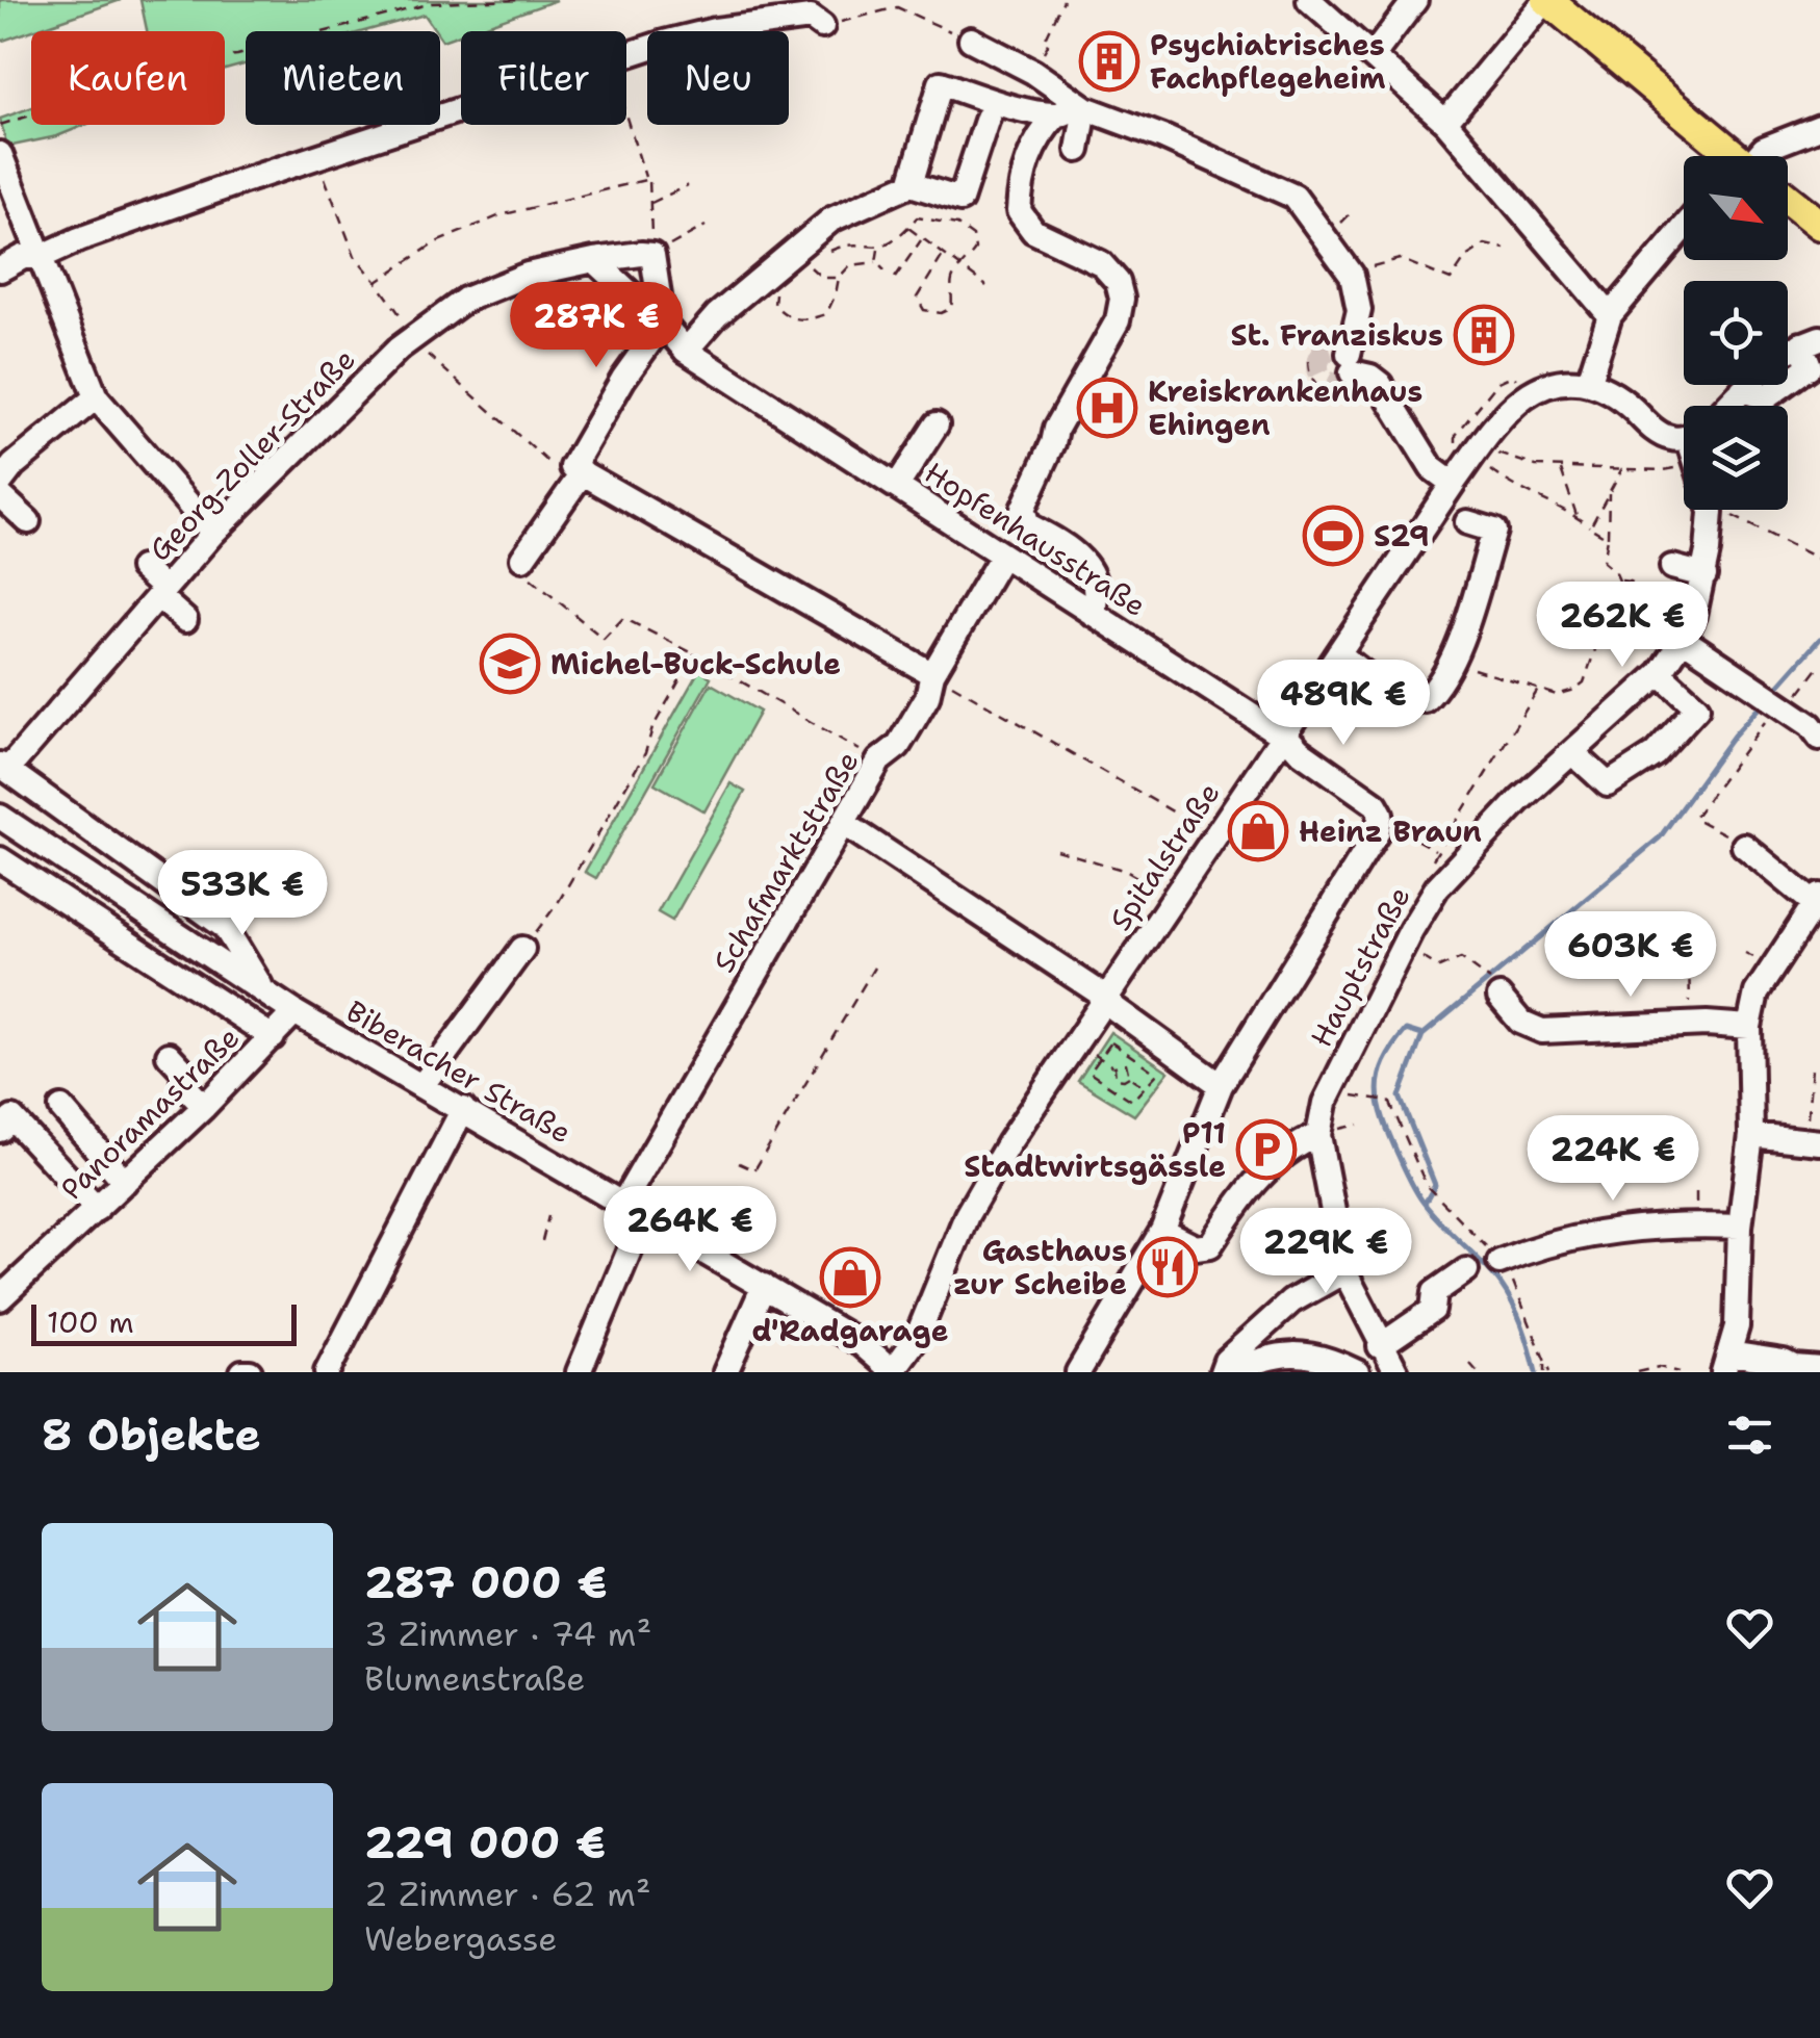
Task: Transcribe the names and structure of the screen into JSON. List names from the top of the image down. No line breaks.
{"streets":{"street":["Georg-Zoller-Straße","Hopfenhausstraße","Spitalstraße","Schafmarktstraße","Hauptstraße","Biberacher Straße","Panoramastraße"]},"crossings":[["Hopfenhausstraße","Spitalstraße"],["Hopfenhausstraße","Schafmarktstraße"],["Spitalstraße","Biberacher Straße"],["Schafmarktstraße","Biberacher Straße"],["Biberacher Straße","Panoramastraße"]],"places":{"building":["Psychiatrisches Fachpflegeheim","St. Franziskus"],"hospital":["Kreiskrankenhaus Ehingen"],"sports":["S29"],"school or university":["Michel-Buck-Schule"],"shop":["Heinz Braun","d'Radgarage"],"parking":["P11 Stadtwirtsgässle"],"restaurant":["Gasthaus zur Scheibe"]},"scale_bar":"100 m","north":"bottom right","page":{"chip":["Kaufen","Mieten","Filter","Neu"],"price":["287K €","262K €","489K €","533K €","603K €","224K €","264K €","229K €"],"scale":"100 m","heading":"8 Objekte","list":[{"name":"287 000 €","note":"3 Zimmer · 74 m² · Blumenstraße"},{"name":"229 000 €","note":"2 Zimmer · 62 m² · Webergasse"}]}}
